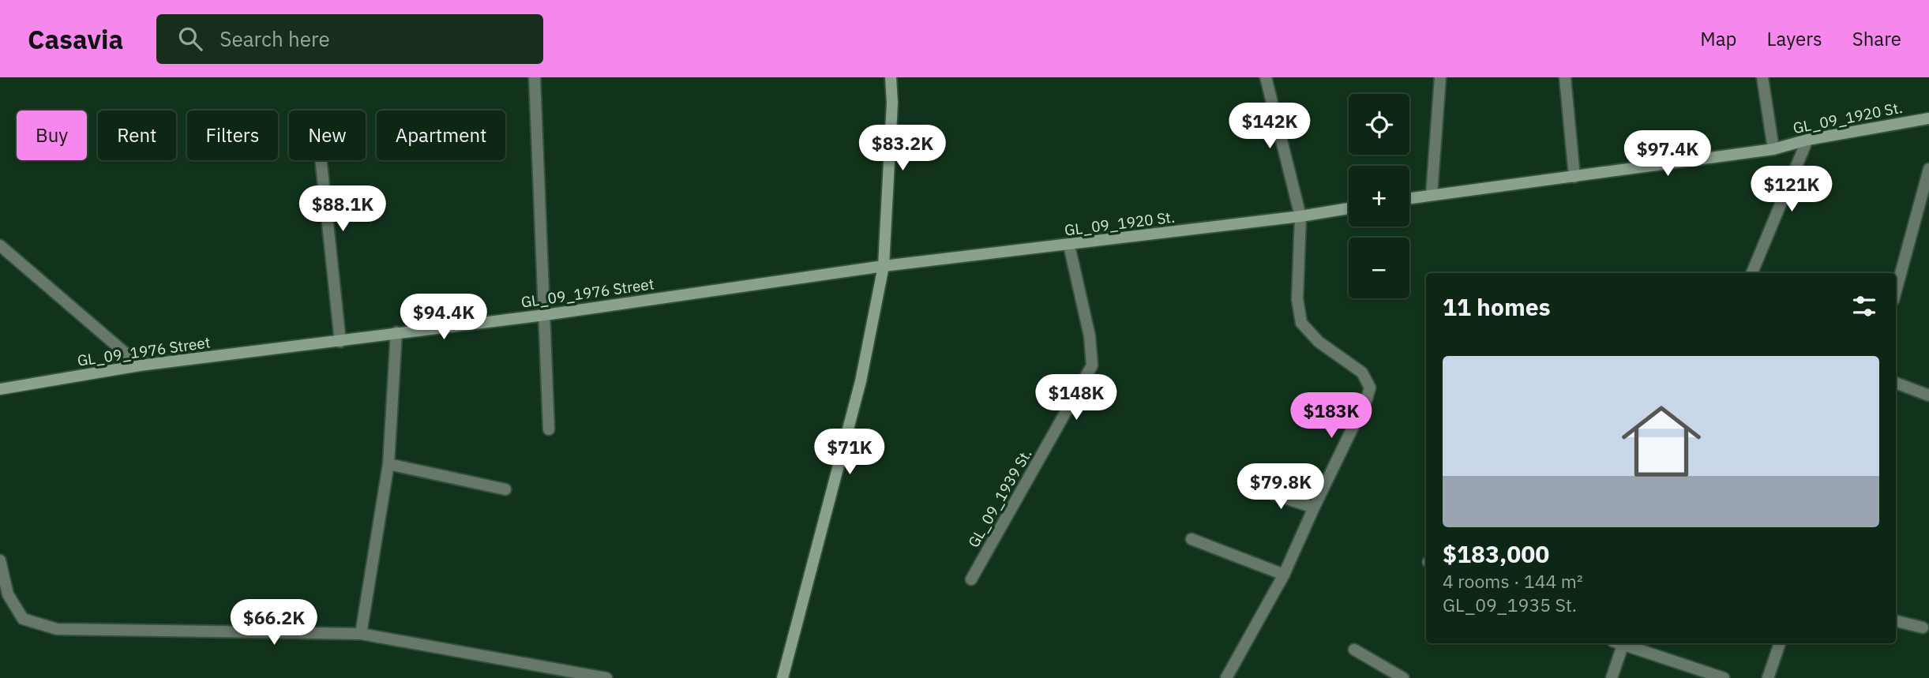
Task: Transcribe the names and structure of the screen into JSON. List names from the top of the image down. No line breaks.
{"streets":{"main road":["GL_09_1920 St.","GL_09_1976 Street"],"street":["GL_09_1939 St."]},"crossings":[["GL_09_1920 St.","GL_09_1976 Street"],["GL_09_1920 St.","GL_09_1939 St."]],"page":{"header":"Casavia","search":"Search here","nav":["Map","Layers","Share"],"map_buttons":["+","−"],"price":["$142K","$83.2K","$97.4K","$121K","$88.1K","$94.4K","$148K","$183K","$71K","$79.8K","$66.2K"],"chip":["Buy","Rent","Filters","New","Apartment"],"heading":"11 homes","list":[{"name":"$183,000","note":"4 rooms · 144 m² · GL_09_1935 St."}]}}
